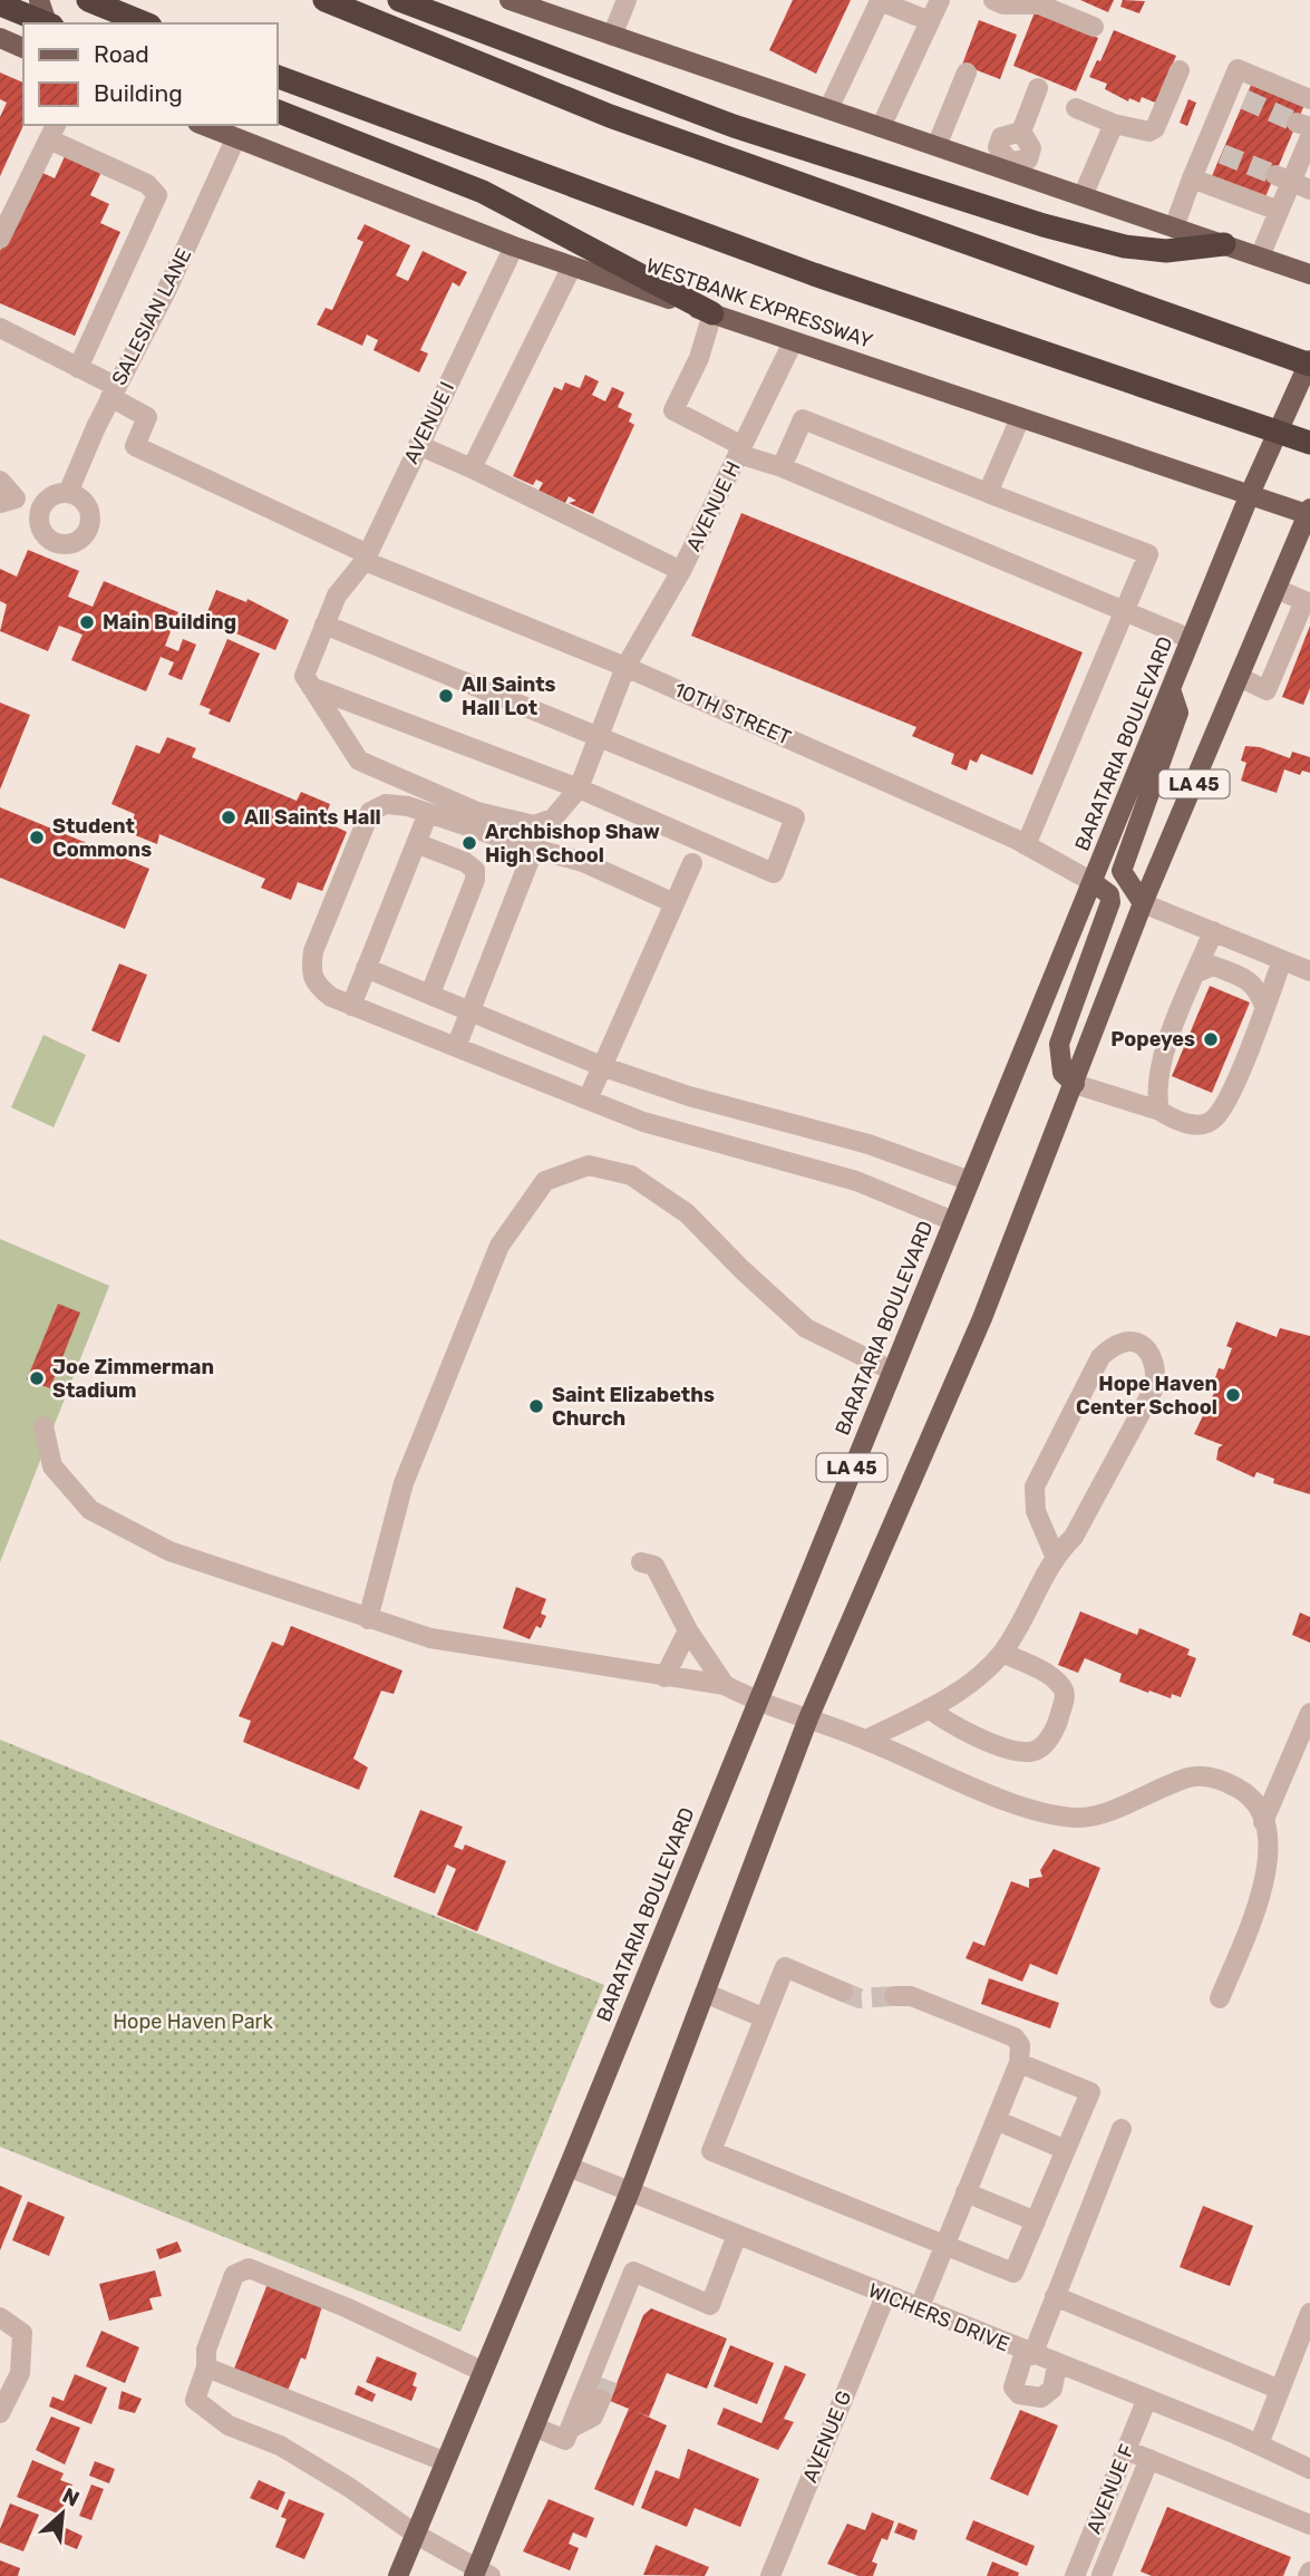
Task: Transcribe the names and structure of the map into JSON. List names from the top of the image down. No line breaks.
{"streets":{"main road":["WESTBANK EXPRESSWAY","BARATARIA BOULEVARD","LA 45"],"street":["SALESIAN LANE","AVENUE I","AVENUE H","10TH STREET","WICHERS DRIVE","AVENUE G","AVENUE F"]},"crossings":[["WESTBANK EXPRESSWAY","SALESIAN LANE"],["WESTBANK EXPRESSWAY","AVENUE I"],["WESTBANK EXPRESSWAY","AVENUE H"],["WESTBANK EXPRESSWAY","BARATARIA BOULEVARD"],["WESTBANK EXPRESSWAY","LA 45"],["SALESIAN LANE","10TH STREET"],["AVENUE I","10TH STREET"],["AVENUE H","10TH STREET"],["10TH STREET","BARATARIA BOULEVARD"],["BARATARIA BOULEVARD","WICHERS DRIVE"],["LA 45","WICHERS DRIVE"],["WICHERS DRIVE","AVENUE G"],["WICHERS DRIVE","AVENUE F"]],"parks":["Hope Haven Park"],"places":["Main Building","All Saints Hall Lot","All Saints Hall","Student Commons","Archbishop Shaw High School","Popeyes","Joe Zimmerman Stadium","Hope Haven Center School","Saint Elizabeths Church"],"legend":["Road","Building"],"north":"top right"}
